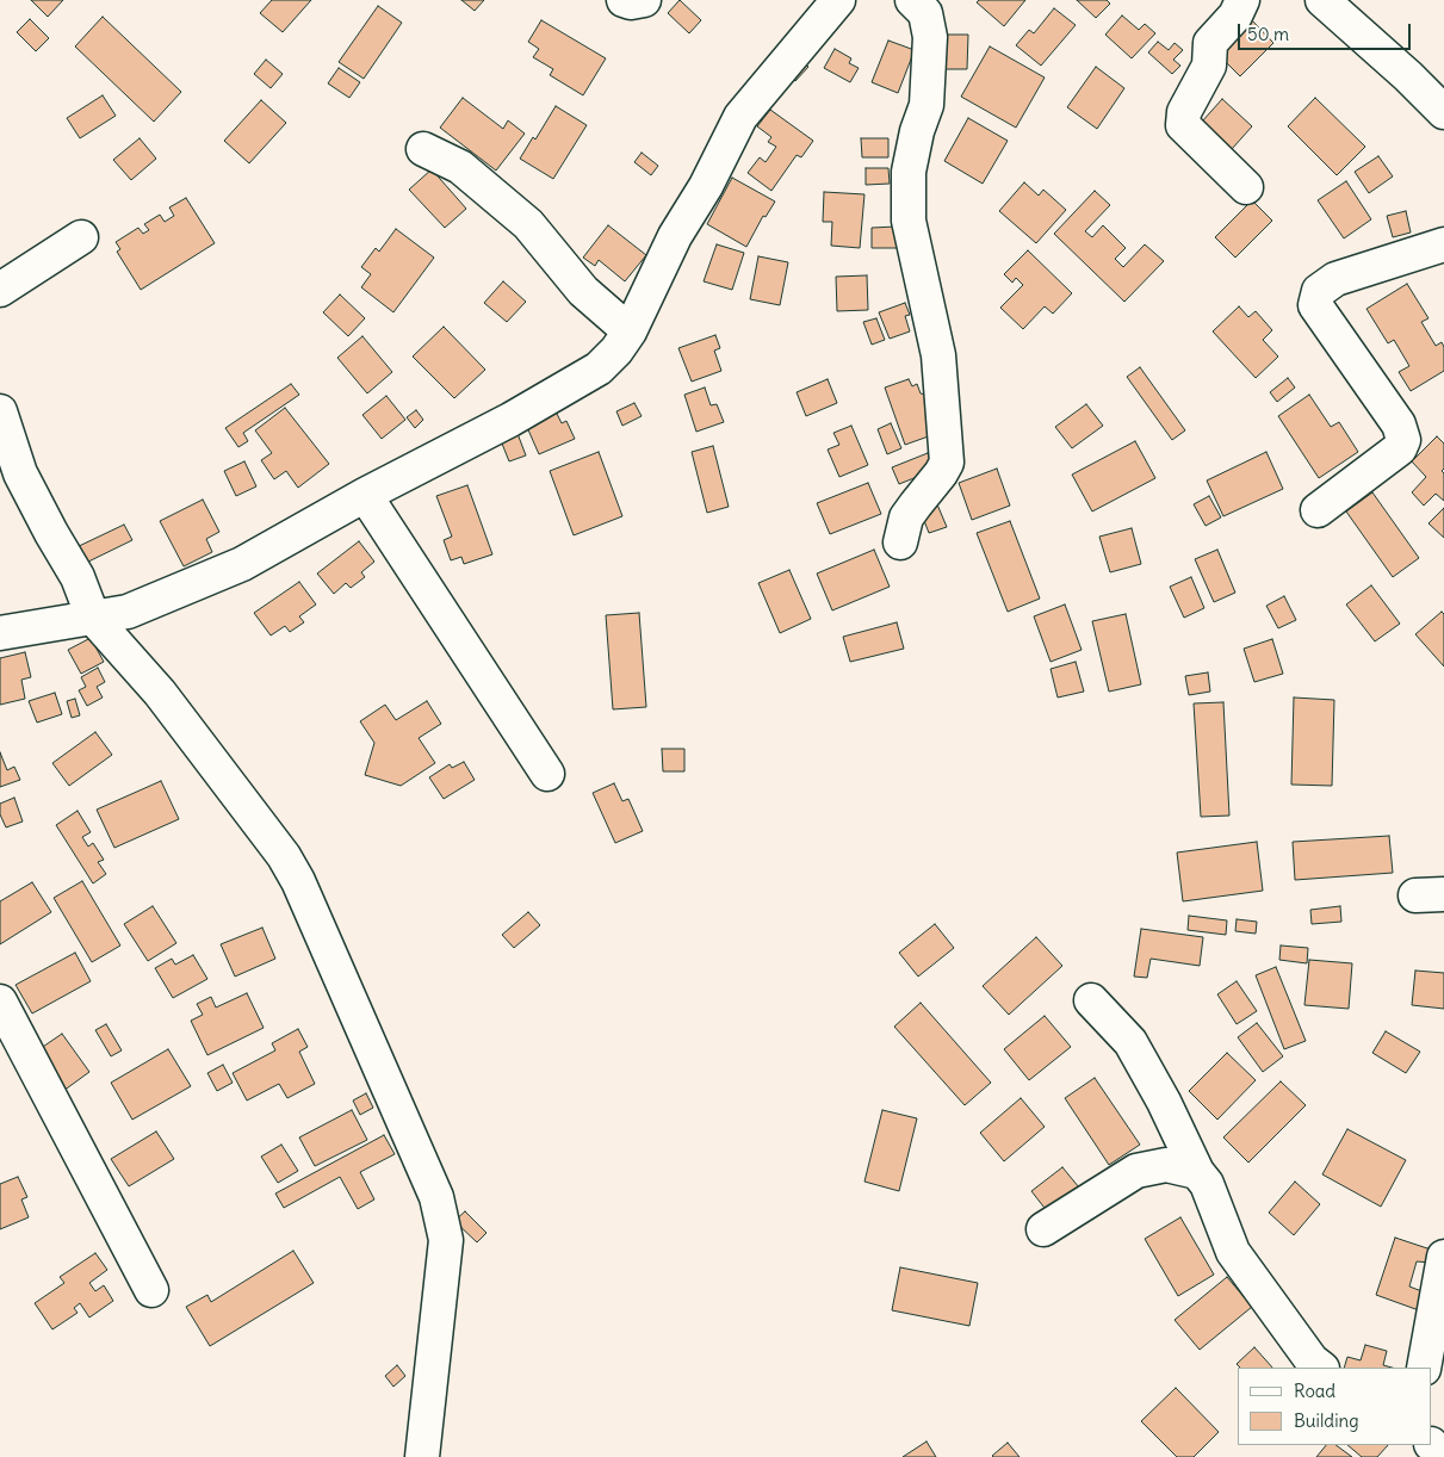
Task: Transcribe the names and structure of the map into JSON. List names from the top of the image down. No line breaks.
{"legend":["Road","Building"],"scale_bar":"50 m"}
